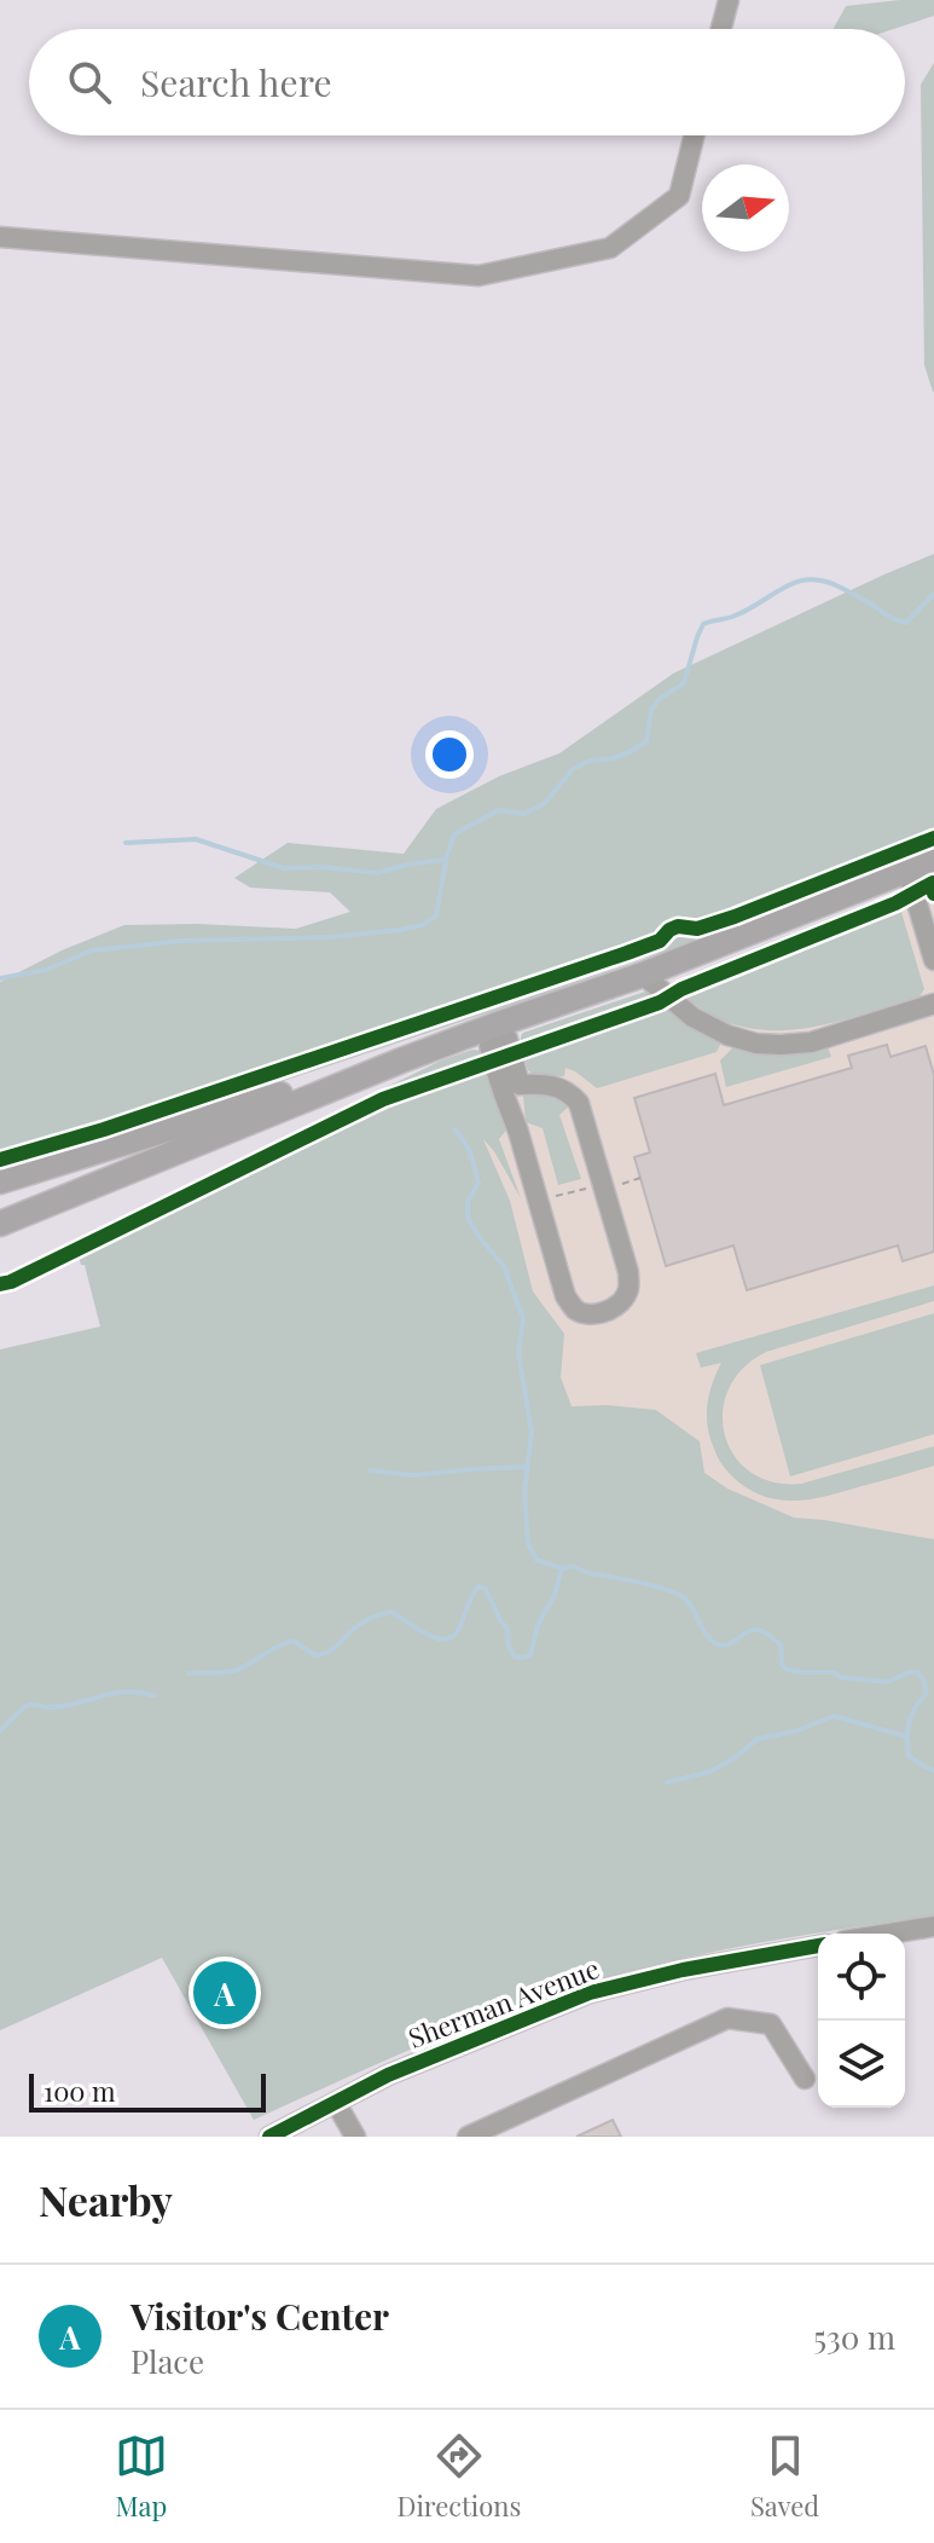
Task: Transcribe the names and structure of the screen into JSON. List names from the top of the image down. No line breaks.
{"streets":{"street":["Sherman Avenue"]},"scale_bar":"100 m","north":"right","page":{"search":"Search here","pins":"A","scale":"100 m","heading":"Nearby","list":[{"mark":"A","name":"Visitor's Center","note":"Place","value":"530 m"}],"nav":["Map","Directions","Saved"]}}
